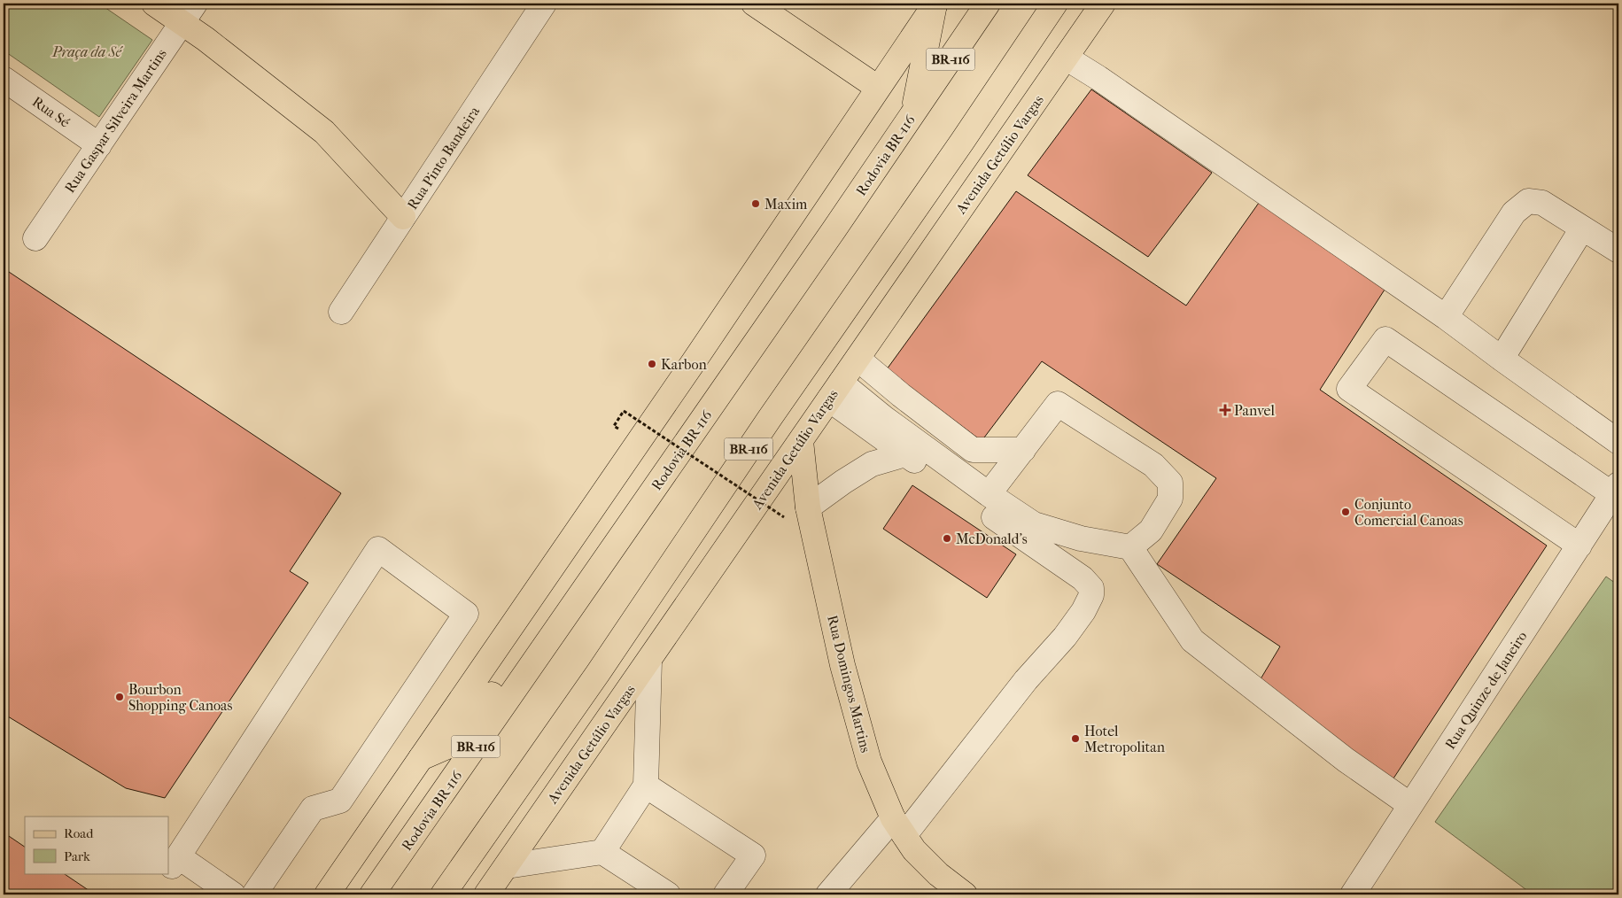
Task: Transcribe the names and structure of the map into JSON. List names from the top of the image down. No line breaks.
{"streets":{"main road":["BR-116","Avenida Getúlio Vargas","Rodovia BR-116","Rua Domingos Martins"],"street":["Rua Sé","Rua Gaspar Silveira Martins","Rua Pinto Bandeira","Rua Quinze de Janeiro"]},"crossings":[["BR-116","Rodovia BR-116"],["Rua Sé","Rua Gaspar Silveira Martins"],["Avenida Getúlio Vargas","Rua Domingos Martins"]],"parks":["Praça da Sé"],"places":{"other":["Maxim","Karbon","Conjunto Comercial Canoas","McDonald's","Bourbon Shopping Canoas","Hotel Metropolitan"],"health":["Panvel"]},"legend":["Road","Park"]}
